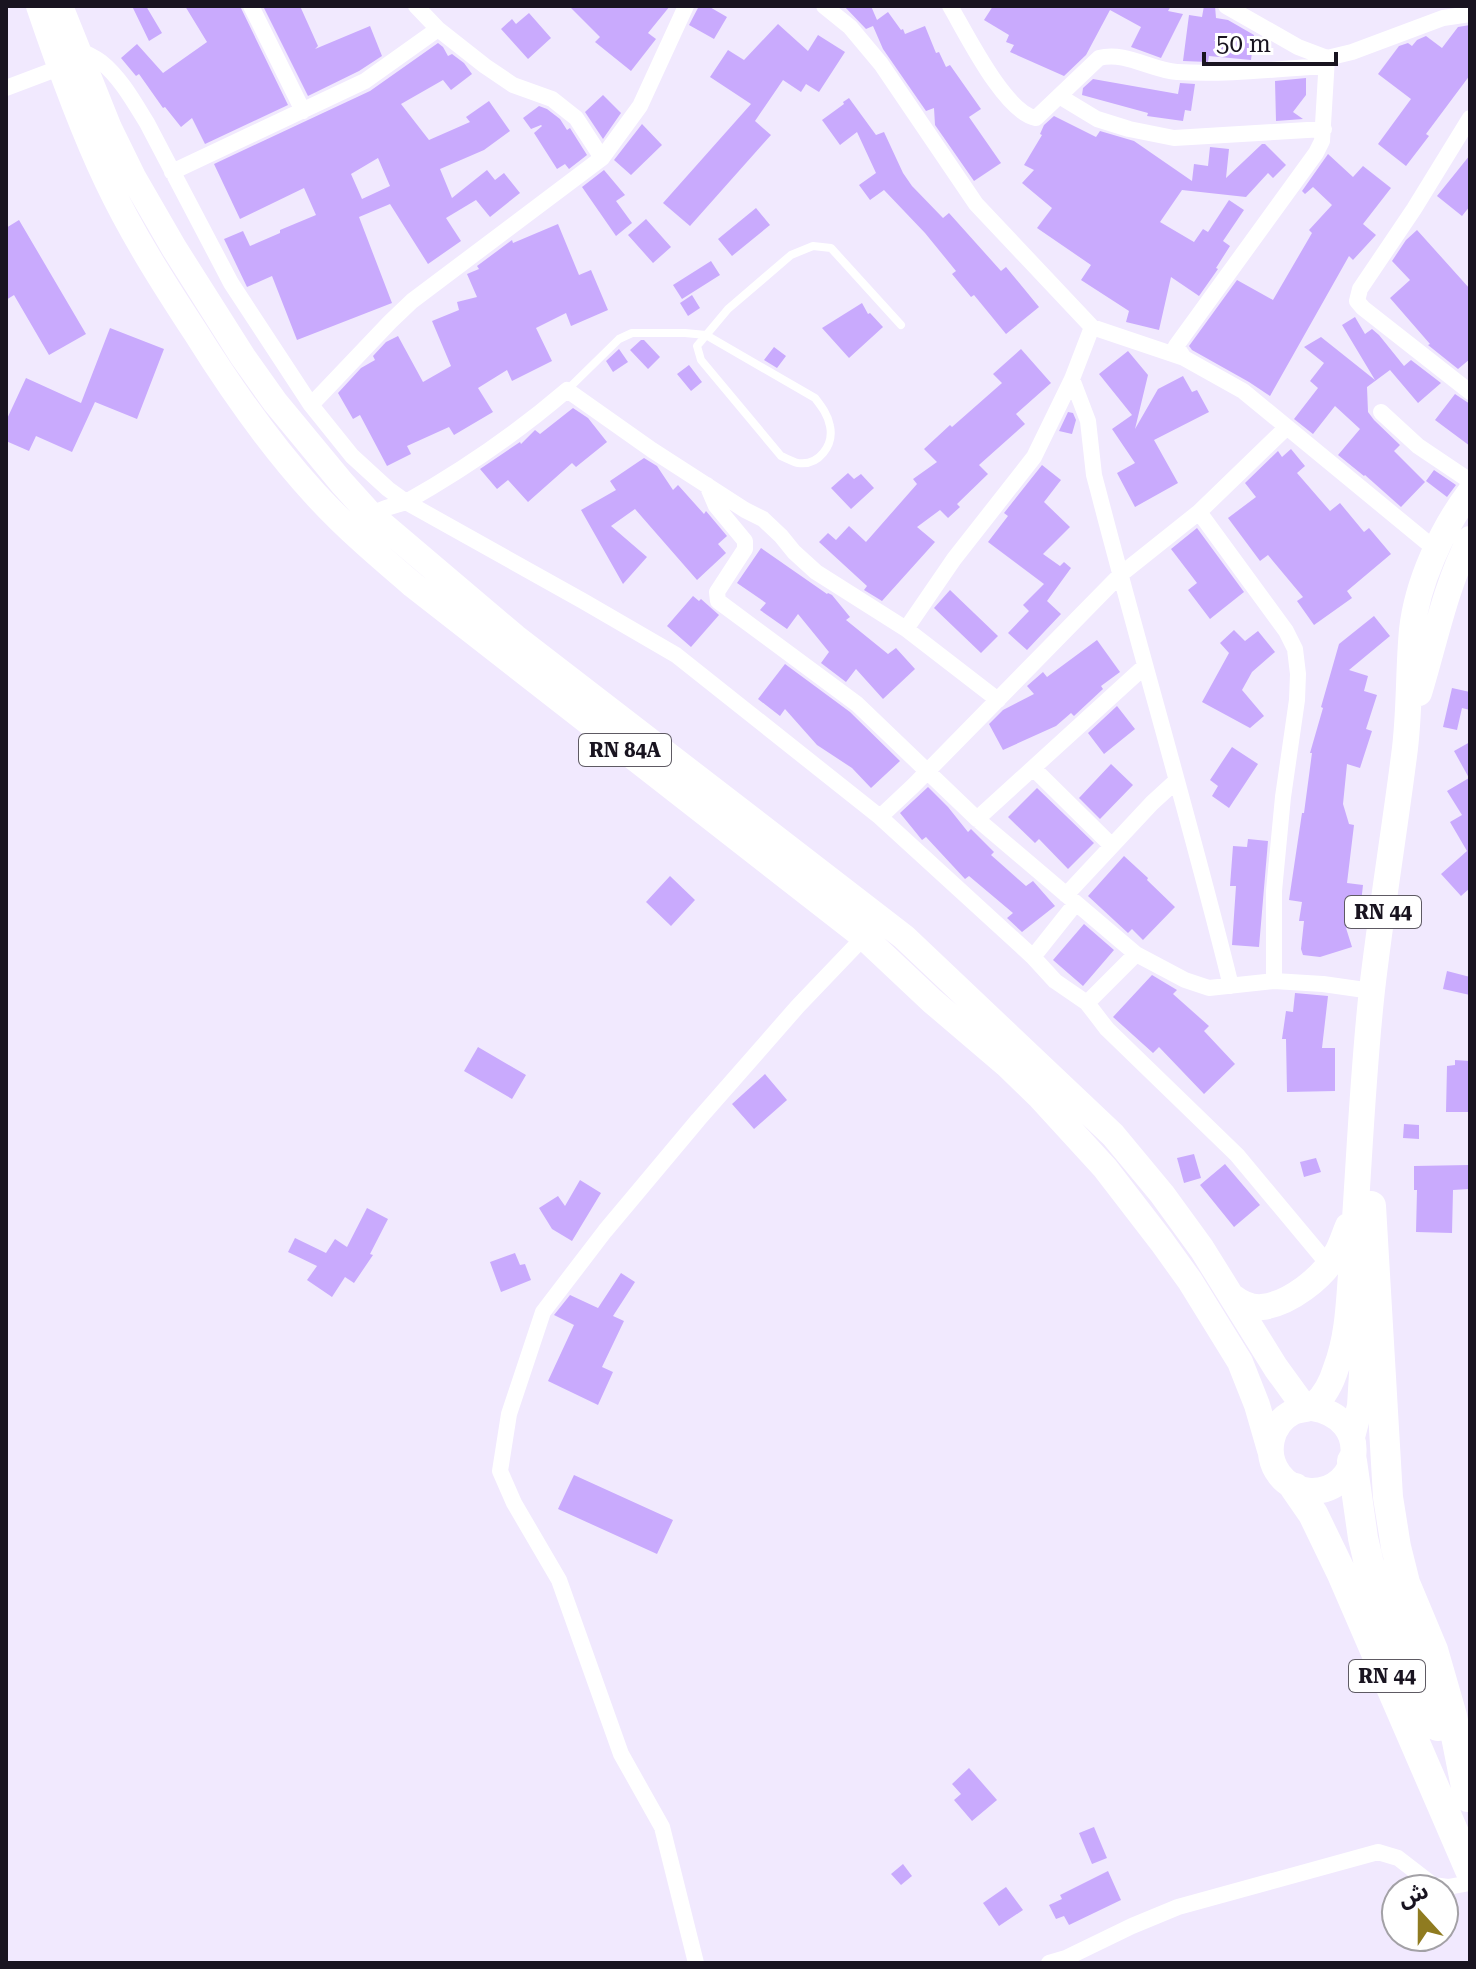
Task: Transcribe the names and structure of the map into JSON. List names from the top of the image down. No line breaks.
{"streets":{"highway":["RN 44"],"main road":["RN 84A"]},"crossings":[["RN 84A","RN 44"]],"scale_bar":"50 m","north":"top"}
